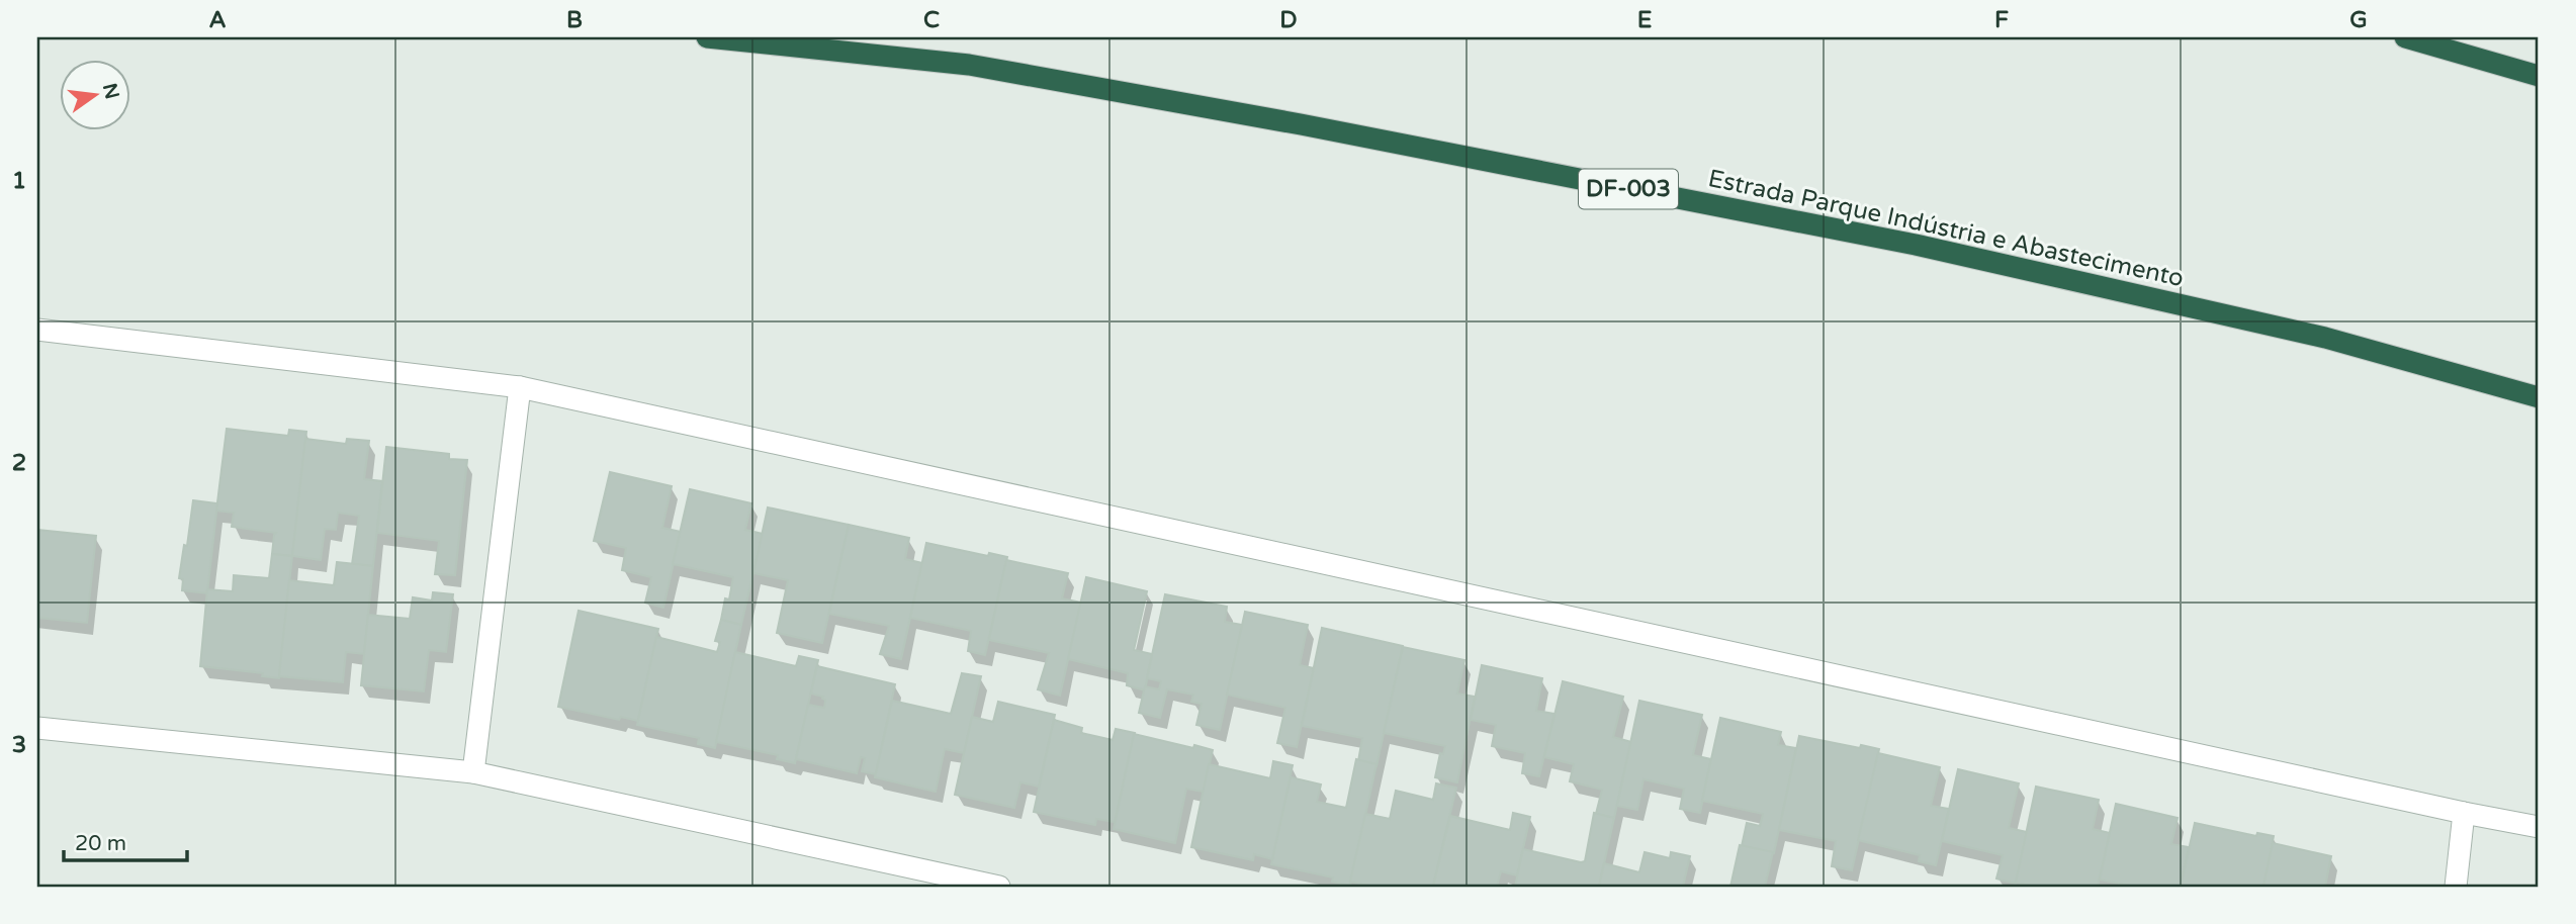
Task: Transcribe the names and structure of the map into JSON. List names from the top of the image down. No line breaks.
{"streets":{"highway":["DF-003","Estrada Parque Indústria e Abastecimento"]},"scale_bar":"20 m","north":"right","grid":{"columns":["A","B","C","D","E","F","G"],"rows":["1","2","3"]}}
